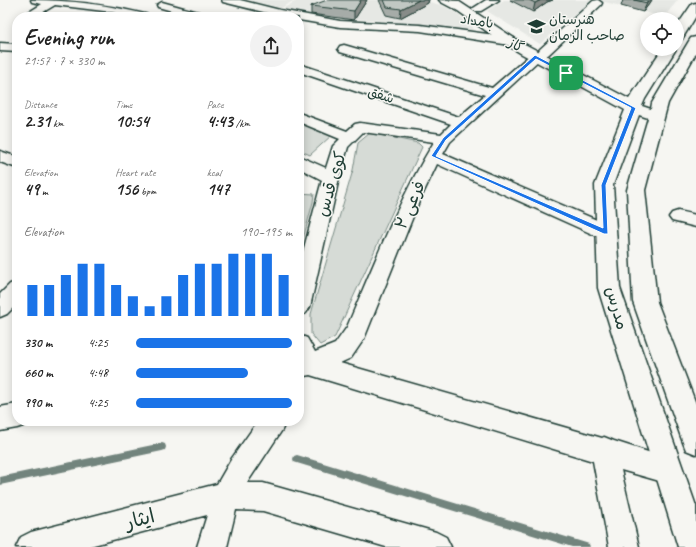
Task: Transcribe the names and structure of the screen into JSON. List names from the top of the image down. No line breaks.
{"streets":{"main road":["گاز","مدرس"],"street":["بامداد","شفق","کوی قدس","فرعی ۲","ایثار"]},"crossings":[["بامداد","گاز"],["گاز","فرعی ۲"],["گاز","مدرس"],["شفق","فرعی ۲"],["کوی قدس","فرعی ۲"]],"places":{"school or university":["هنرستان صاحب الزمان"]},"page":{"heading":["Evening run","21:57 · 7 × 330 m"],"stats":[["Distance","2.31 km"],["Time","10:54"],["Pace","4:43 /km"],["Elevation","49 m"],["Heart rate","156 bpm"],["kcal","147"]],"chart":["Elevation","190–195 m"],"list":[{"name":"330 m","note":"4:25"},{"name":"660 m","note":"4:48"},{"name":"990 m","note":"4:25"}]}}
